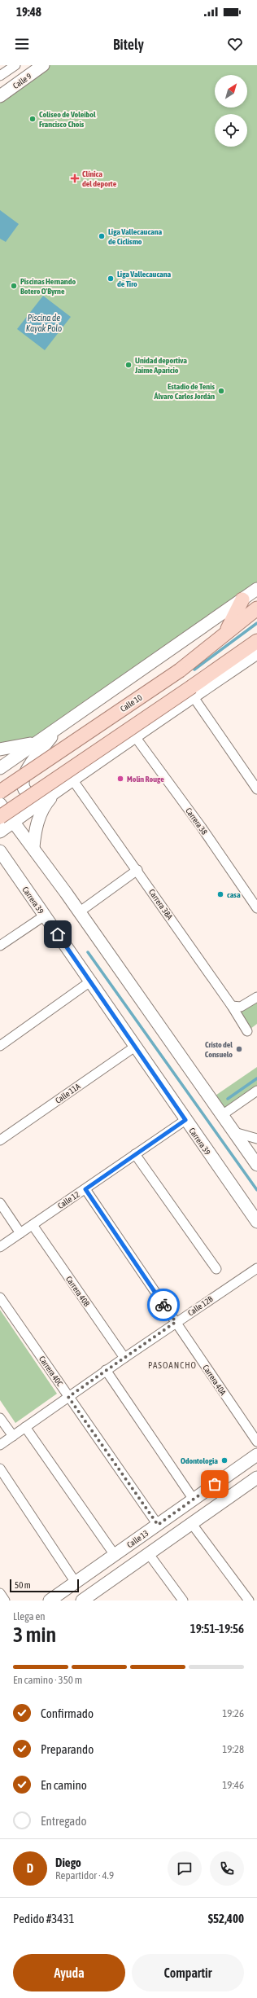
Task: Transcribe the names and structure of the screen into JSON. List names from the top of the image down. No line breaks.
{"streets":{"main road":["Calle 9","Calle 10","Carrera 39","Calle 13"],"street":["Carrera 38","Carrera 38A","Calle 11A","Calle 12","Carrera 40B","Calle 12B","Carrera 40C","Carrera 40A"]},"crossings":[["Carrera 39","Calle 11A"],["Carrera 39","Calle 12"],["Calle 12","Carrera 40B"],["Calle 12","Carrera 40A"],["Carrera 40B","Calle 12B"],["Calle 12B","Carrera 40C"],["Calle 12B","Carrera 40A"],["Carrera 40C","Calle 13"]],"districts":["PASOANCHO"],"water":["Piscina de Kayak Polo"],"places":{"other":["Coliseo de Voleibol Francisco Chois","Liga Vallecaucana de Ciclismo","Liga Vallecaucana de Tiro","Piscinas Hernando Botero O'Byrne","Unidad deportiva Jaime Aparicio","Estadio de Tenis Álvaro Carlos Jordán","Molin Rouge","casa","Cristo del Consuelo","Odontologia"],"health":["Clínica del deporte"]},"scale_bar":"50 m","north":"top right","page":{"status":"19:48","header":"Bitely","scale":"50 m","heading":["3 min","Llega en","19:51–19:56"],"panel":["Diego","Repartidor · 4.9","Pedido #3431","$52,400"],"bar":"En camino · 350 m","list":[["Confirmado","19:26"],["Preparando","19:28"],["En camino","19:46"],"Entregado"],"round":"D","buttons":["Ayuda","Compartir"]}}
